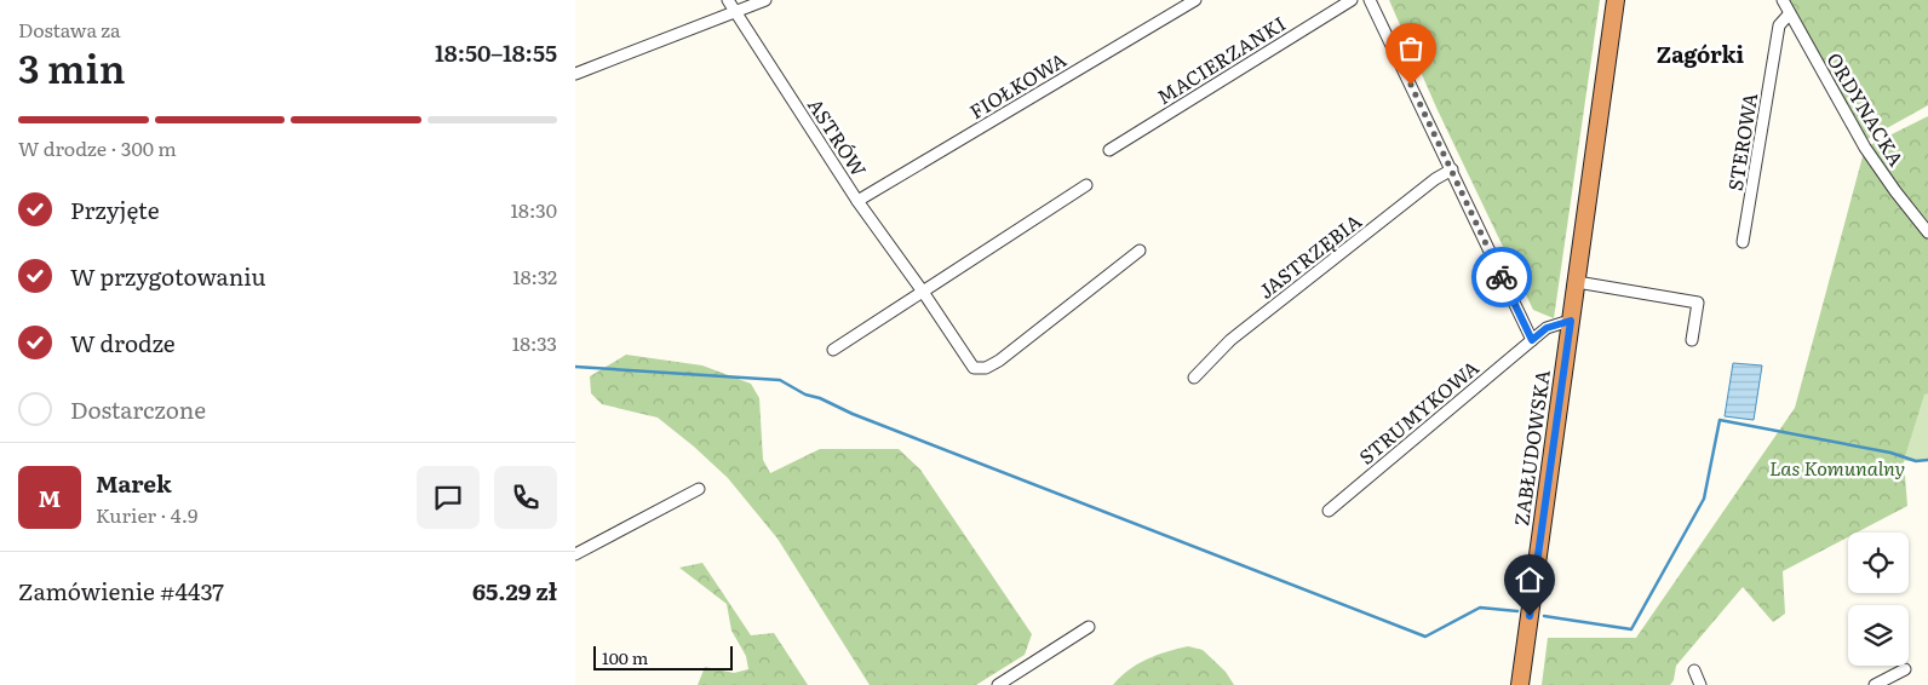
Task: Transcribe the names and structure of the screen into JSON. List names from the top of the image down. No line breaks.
{"streets":{"highway":["ZABŁUDOWSKA"],"street":["MACIERZANKI","FIOŁKOWA","ORDYNACKA","ASTRÓW","STEROWA","JASTRZĘBIA","STRUMYKOWA"]},"crossings":[["FIOŁKOWA","ASTRÓW"],["ORDYNACKA","STEROWA"],["STRUMYKOWA","ZABŁUDOWSKA"]],"districts":["Zagórki"],"parks":["Las Komunalny"],"scale_bar":"100 m","page":{"heading":["3 min","Dostawa za","18:50–18:55"],"panel":["Marek","Kurier · 4.9","Zamówienie #4437","65.29 zł"],"bar":"W drodze · 300 m","list":[["Przyjęte","18:30"],["W przygotowaniu","18:32"],["W drodze","18:33"],"Dostarczone"],"round":"M","scale":"100 m"}}
